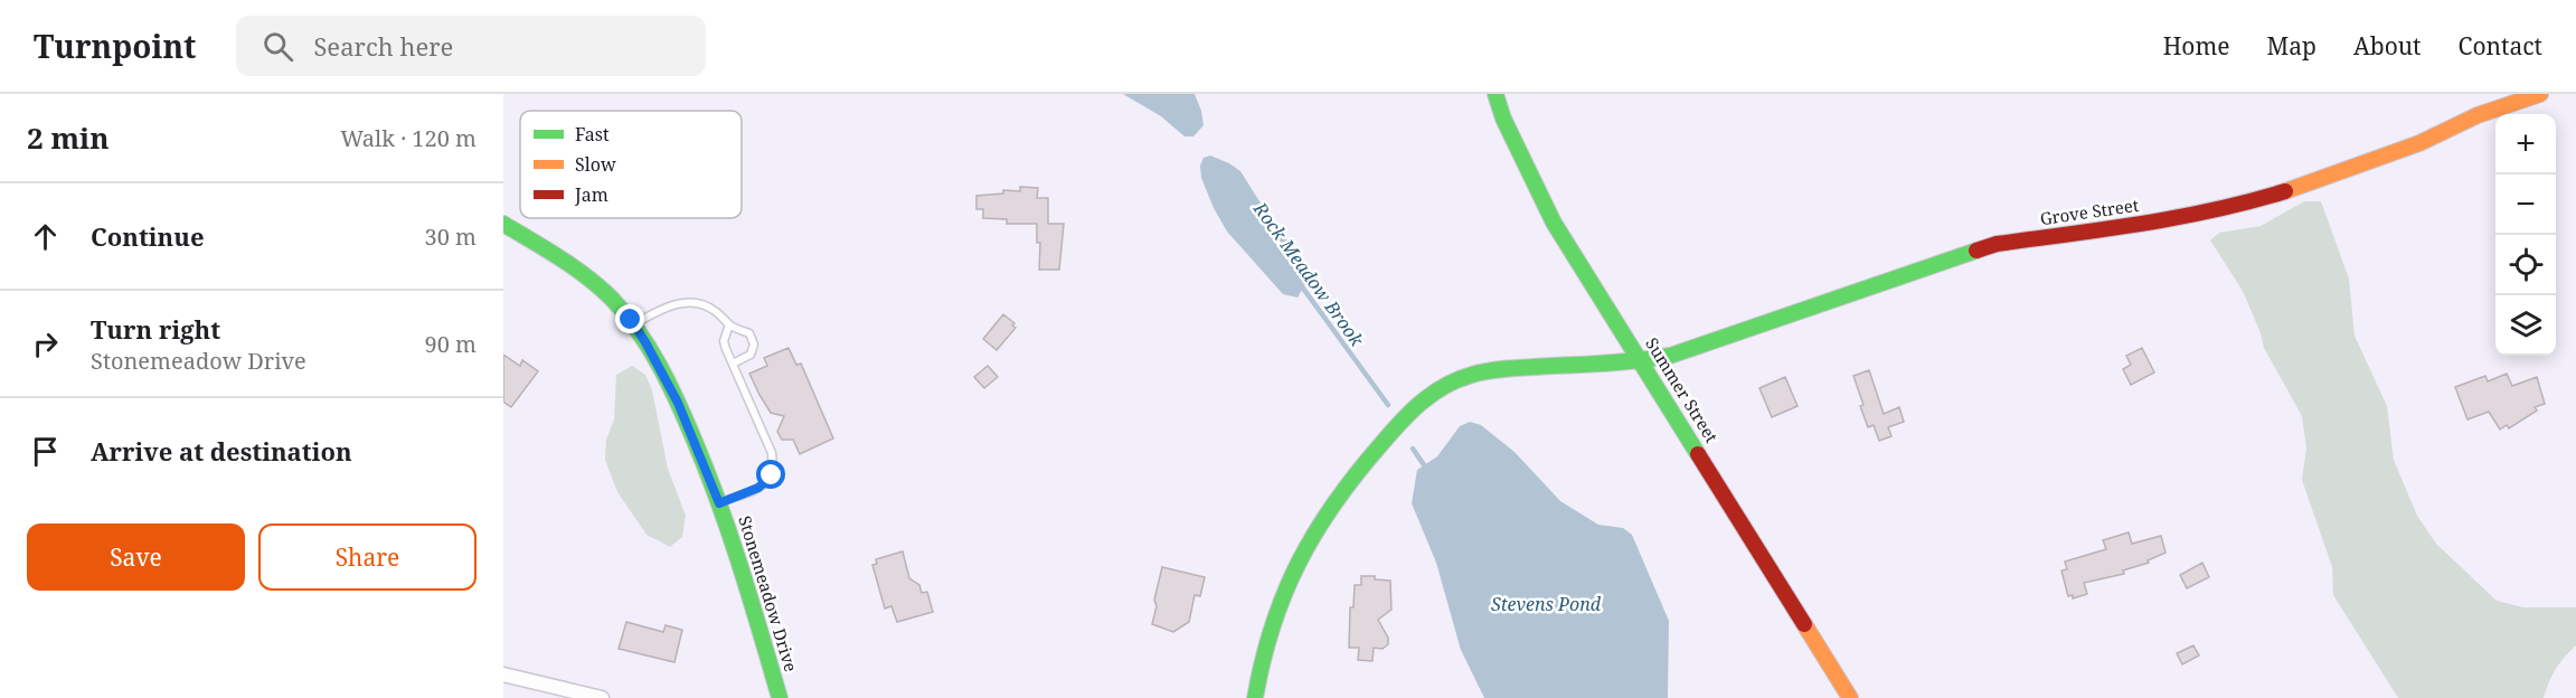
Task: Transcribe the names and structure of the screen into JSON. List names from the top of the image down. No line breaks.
{"streets":{"street":["Grove Street","Summer Street","Stonemeadow Drive"]},"crossings":[["Grove Street","Summer Street"]],"water":["Rock Meadow Brook","Stevens Pond"],"legend":["Fast","Slow","Jam"],"page":{"header":"Turnpoint","search":"Search here","nav":["Home","Map","About","Contact"],"heading":["2 min","Walk · 120 m"],"map_buttons":["+","−"],"list":[["Continue","30 m"],["Turn right","Stonemeadow Drive","90 m"],"Arrive at destination"],"buttons":["Save","Share"]}}
